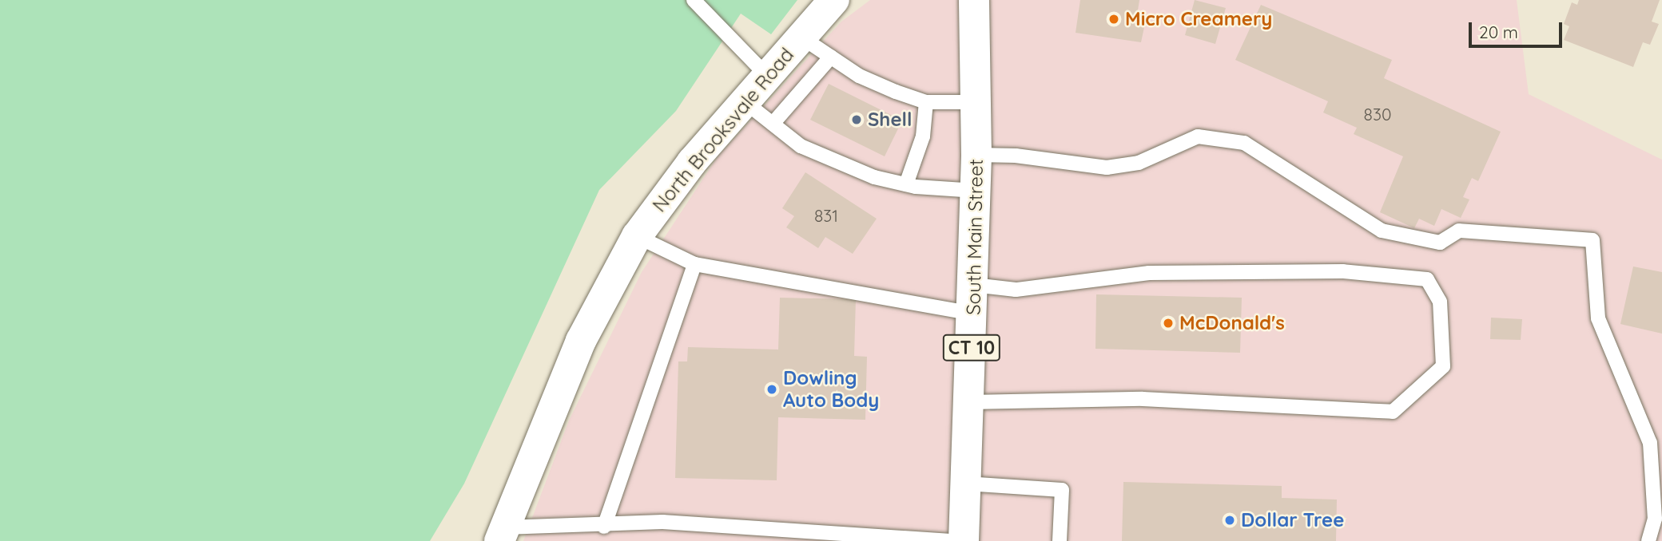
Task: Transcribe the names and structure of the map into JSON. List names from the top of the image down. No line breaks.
{"streets":{"main road":["North Brooksvale Road","South Main Street","CT 10"]},"places":["Micro Creamery","Shell","McDonald's","Dowling Auto Body","Dollar Tree"],"house_numbers":["830","831"],"scale_bar":"20 m"}
